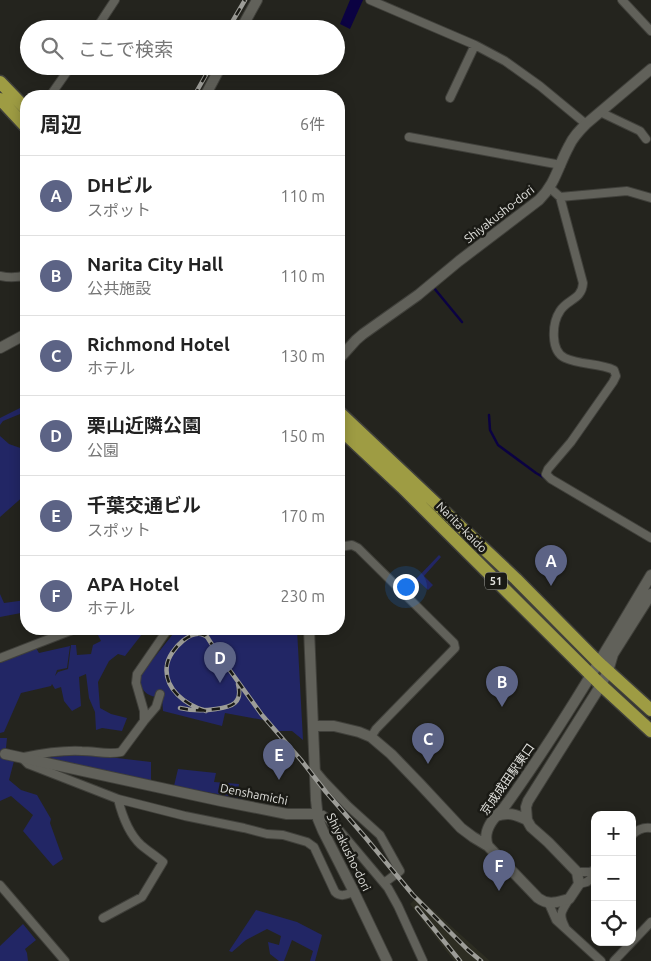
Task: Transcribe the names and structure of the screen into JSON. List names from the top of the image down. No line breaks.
{"streets":{"highway":["Narita-kaido","51"],"street":["Shiyakusho-dori","京成成田駅東口","Denshamichi"]},"crossings":[["Shiyakusho-dori","Denshamichi"],["Narita-kaido","京成成田駅東口"]],"page":{"search":"ここで検索","heading":["周辺","6件"],"list":[{"mark":"A","name":"DHビル","note":"スポット","value":"110 m"},{"mark":"B","name":"Narita City Hall","note":"公共施設","value":"110 m"},{"mark":"C","name":"Richmond Hotel","note":"ホテル","value":"130 m"},{"mark":"D","name":"栗山近隣公園","note":"公園","value":"150 m"},{"mark":"E","name":"千葉交通ビル","note":"スポット","value":"170 m"},{"mark":"F","name":"APA Hotel","note":"ホテル","value":"230 m"}],"pins":["A","D","B","C","E","F"],"map_buttons":["+","−"]}}
